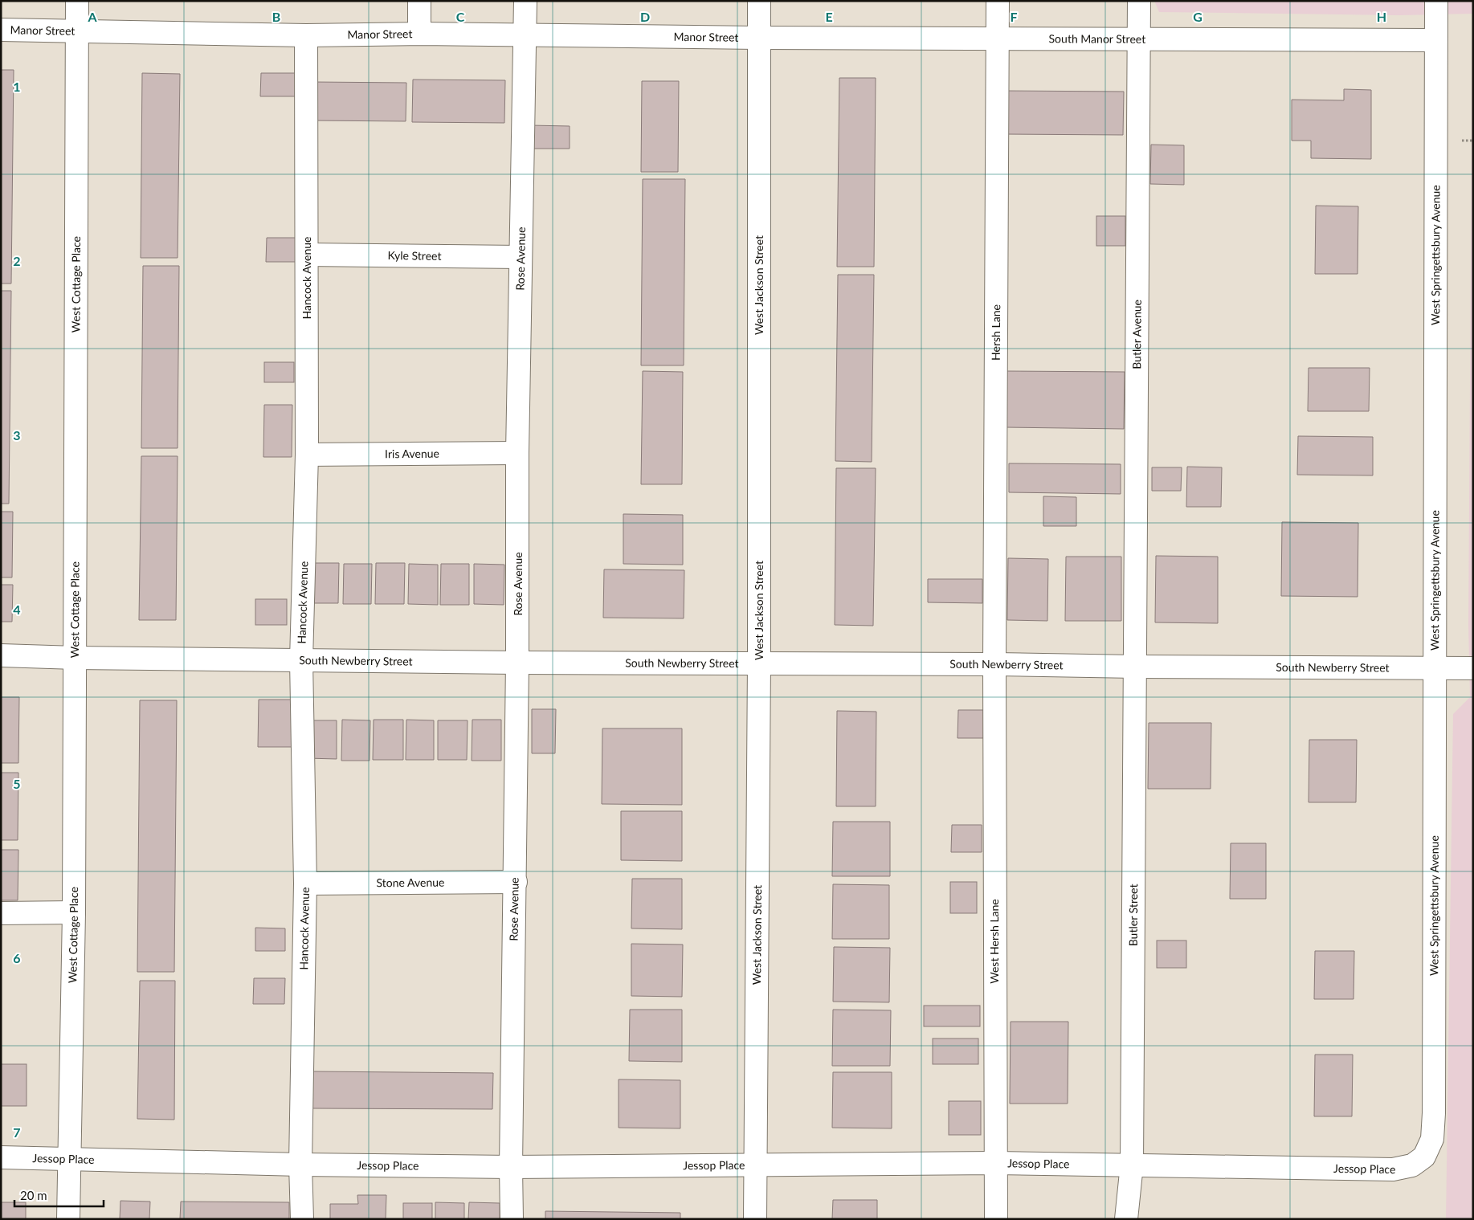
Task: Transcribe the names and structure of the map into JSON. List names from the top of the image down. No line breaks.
{"streets":{"street":["Manor Street","South Manor Street","West Springettsbury Avenue","Kyle Street","Rose Avenue","Hancock Avenue","West Cottage Place","West Jackson Street","Hersh Lane","Butler Avenue","Iris Avenue","South Newberry Street","Stone Avenue","Butler Street","West Hersh Lane","Jessop Place"]},"crossings":[["Manor Street","South Manor Street"],["Manor Street","Rose Avenue"],["Manor Street","Hancock Avenue"],["Manor Street","West Cottage Place"],["Manor Street","West Jackson Street"],["South Manor Street","West Springettsbury Avenue"],["South Manor Street","West Jackson Street"],["South Manor Street","Hersh Lane"],["South Manor Street","Butler Avenue"],["West Springettsbury Avenue","South Newberry Street"],["West Springettsbury Avenue","Jessop Place"],["Kyle Street","Rose Avenue"],["Kyle Street","Hancock Avenue"],["Rose Avenue","Iris Avenue"],["Rose Avenue","South Newberry Street"],["Rose Avenue","Stone Avenue"],["Rose Avenue","Jessop Place"],["Hancock Avenue","Iris Avenue"],["Hancock Avenue","South Newberry Street"],["Hancock Avenue","Stone Avenue"],["Hancock Avenue","Jessop Place"],["West Cottage Place","South Newberry Street"],["West Cottage Place","Jessop Place"],["West Jackson Street","South Newberry Street"],["West Jackson Street","Jessop Place"],["Hersh Lane","South Newberry Street"],["Hersh Lane","West Hersh Lane"],["Butler Avenue","South Newberry Street"],["Butler Avenue","Butler Street"],["South Newberry Street","Butler Street"],["South Newberry Street","West Hersh Lane"],["Butler Street","Jessop Place"],["West Hersh Lane","Jessop Place"]],"scale_bar":"20 m","grid":{"columns":["A","B","C","D","E","F","G","H"],"rows":["1","2","3","4","5","6","7"]}}
